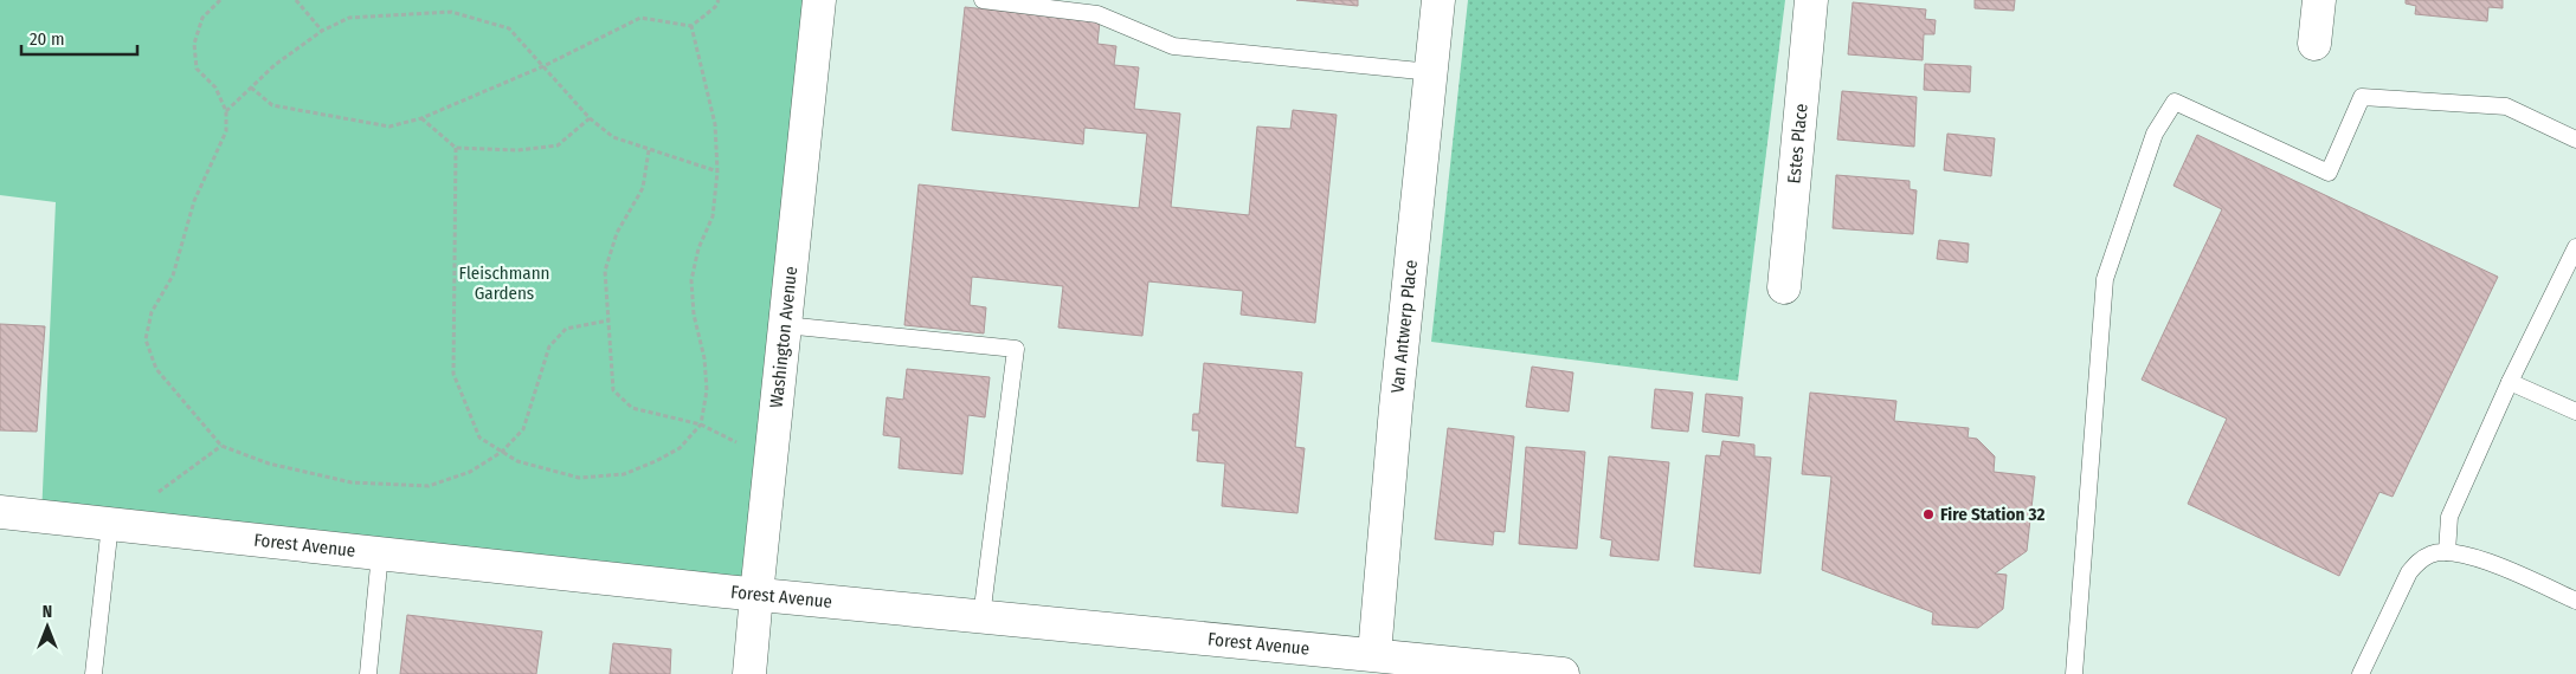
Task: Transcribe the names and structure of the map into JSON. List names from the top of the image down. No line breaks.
{"streets":{"street":["Estes Place","Van Antwerp Place","Washington Avenue","Forest Avenue"]},"crossings":[["Van Antwerp Place","Forest Avenue"],["Washington Avenue","Forest Avenue"]],"parks":["Fleischmann Gardens"],"places":["Fire Station 32"],"scale_bar":"20 m","north":"top"}
